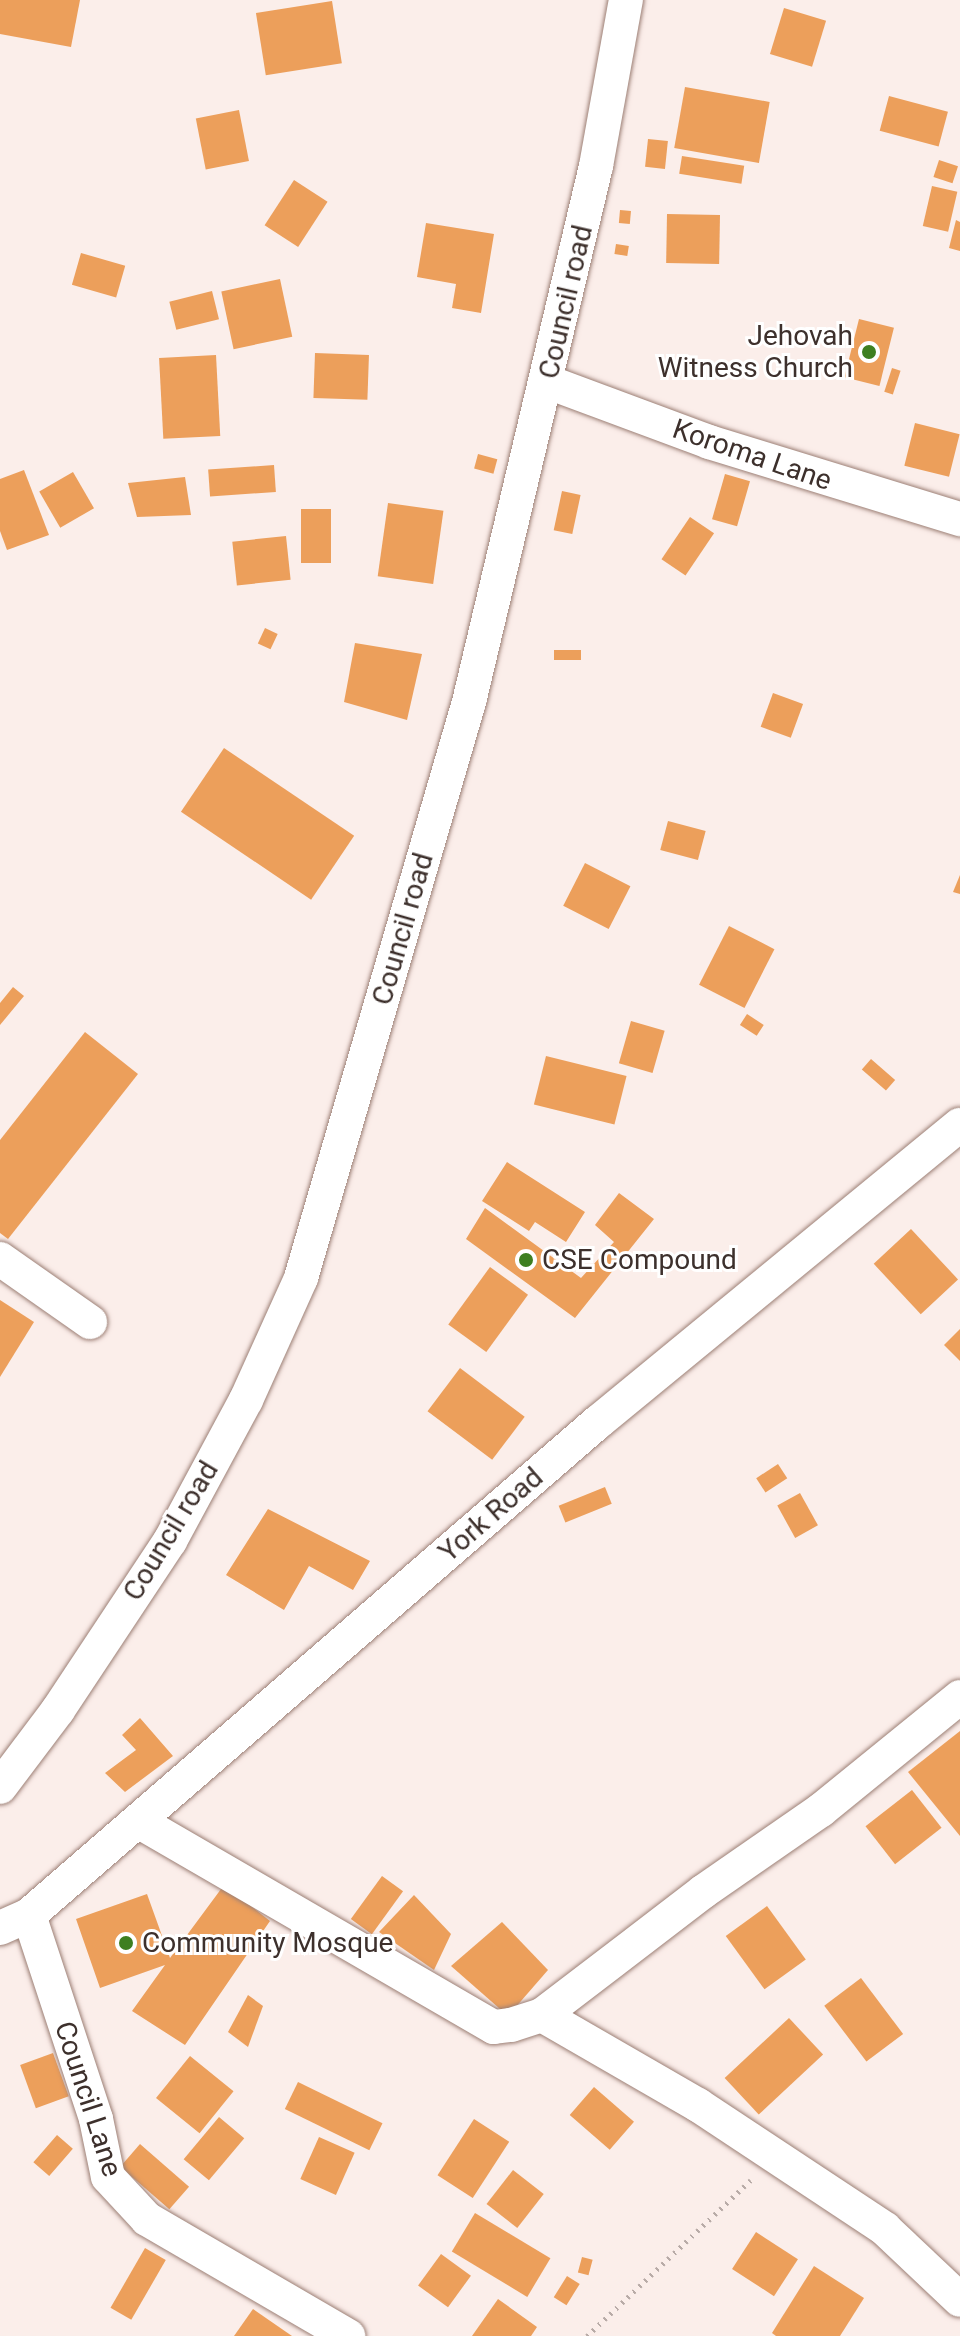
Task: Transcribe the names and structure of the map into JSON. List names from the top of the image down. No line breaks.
{"streets":{"street":["Council road","Koroma Lane","York Road","Council Lane"]},"crossings":[["Council road","Koroma Lane"],["York Road","Council Lane"]],"places":["Jehovah Witness Church","CSE Compound","Community Mosque"]}
